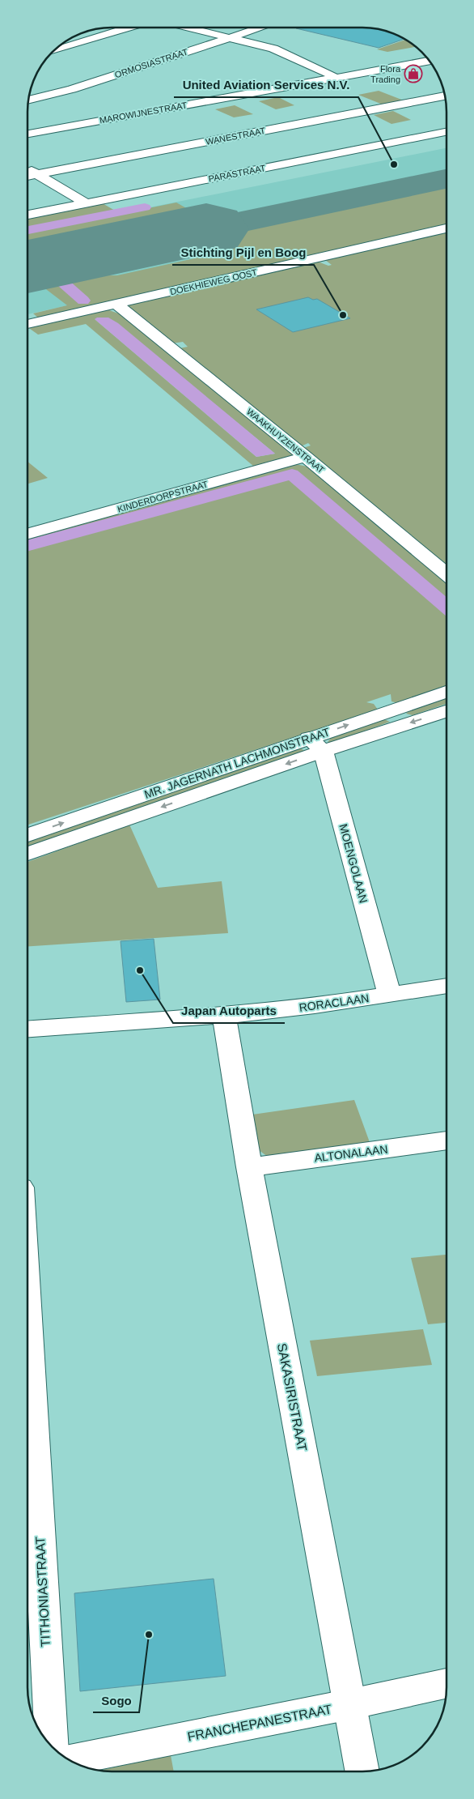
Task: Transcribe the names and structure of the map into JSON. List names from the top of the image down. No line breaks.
{"streets":{"street":["ORMOSIASTRAAT","MAROWIJNESTRAAT","WANESTRAAT","PARASTRAAT","DOEKHIEWEG OOST","WAAKHUYZENSTRAAT","KINDERDORPSTRAAT","MR. JAGERNATH LACHMONSTRAAT","MOENGOLAAN","RORACLAAN","ALTONALAAN","SAKASIRISTRAAT","TITHONIASTRAAT","FRANCHEPANESTRAAT"]},"crossings":[["DOEKHIEWEG OOST","WAAKHUYZENSTRAAT"],["WAAKHUYZENSTRAAT","KINDERDORPSTRAAT"],["MR. JAGERNATH LACHMONSTRAAT","MOENGOLAAN"],["MOENGOLAAN","RORACLAAN"],["RORACLAAN","SAKASIRISTRAAT"],["ALTONALAAN","SAKASIRISTRAAT"],["SAKASIRISTRAAT","FRANCHEPANESTRAAT"]],"places":{"shop":["Flora Trading"],"other":["United Aviation Services N.V.","Stichting Pijl en Boog","Japan Autoparts","Sogo"]}}
